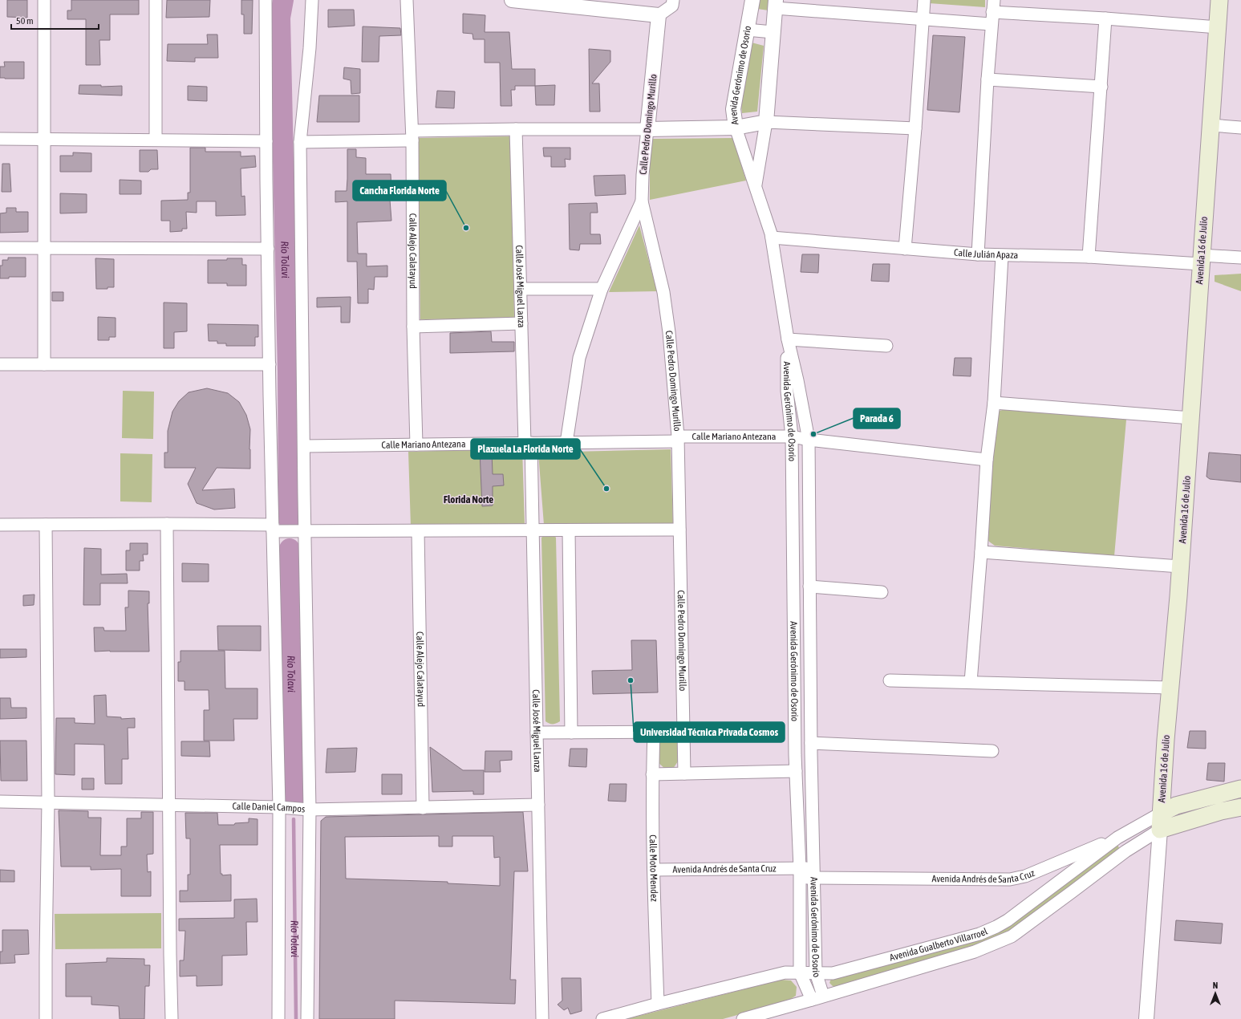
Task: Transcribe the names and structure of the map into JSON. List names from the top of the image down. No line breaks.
{"streets":{"main road":["Avenida 16 de Julio","Avenida Gualberto Villarroel"],"street":["Avenida Gerónimo de Osorio","Calle Pedro Domingo Murillo","Calle Alejo Calatayud","Calle Julián Apaza","Calle José Miguel Lanza","Calle Mariano Antezana","Calle Daniel Campos","Calle Moto Mendez","Avenida Andrés de Santa Cruz"]},"crossings":[["Avenida Gerónimo de Osorio","Calle Julián Apaza"],["Avenida Gerónimo de Osorio","Calle Mariano Antezana"],["Avenida Gerónimo de Osorio","Avenida Andrés de Santa Cruz"],["Avenida Gerónimo de Osorio","Avenida Gualberto Villarroel"],["Calle Pedro Domingo Murillo","Calle Mariano Antezana"],["Avenida 16 de Julio","Calle Julián Apaza"],["Avenida 16 de Julio","Avenida Andrés de Santa Cruz"],["Avenida 16 de Julio","Avenida Gualberto Villarroel"],["Calle Alejo Calatayud","Calle Mariano Antezana"],["Calle Alejo Calatayud","Calle Daniel Campos"],["Calle José Miguel Lanza","Calle Mariano Antezana"],["Calle José Miguel Lanza","Calle Daniel Campos"],["Calle Moto Mendez","Avenida Andrés de Santa Cruz"],["Calle Moto Mendez","Avenida Gualberto Villarroel"],["Avenida Andrés de Santa Cruz","Avenida Gualberto Villarroel"]],"districts":["Florida Norte"],"water":["Río Tolavi"],"places":["Cancha Florida Norte","Parada 6","Plazuela La Florida Norte","Universidad Técnica Privada Cosmos"],"scale_bar":"50 m","north":"top"}
